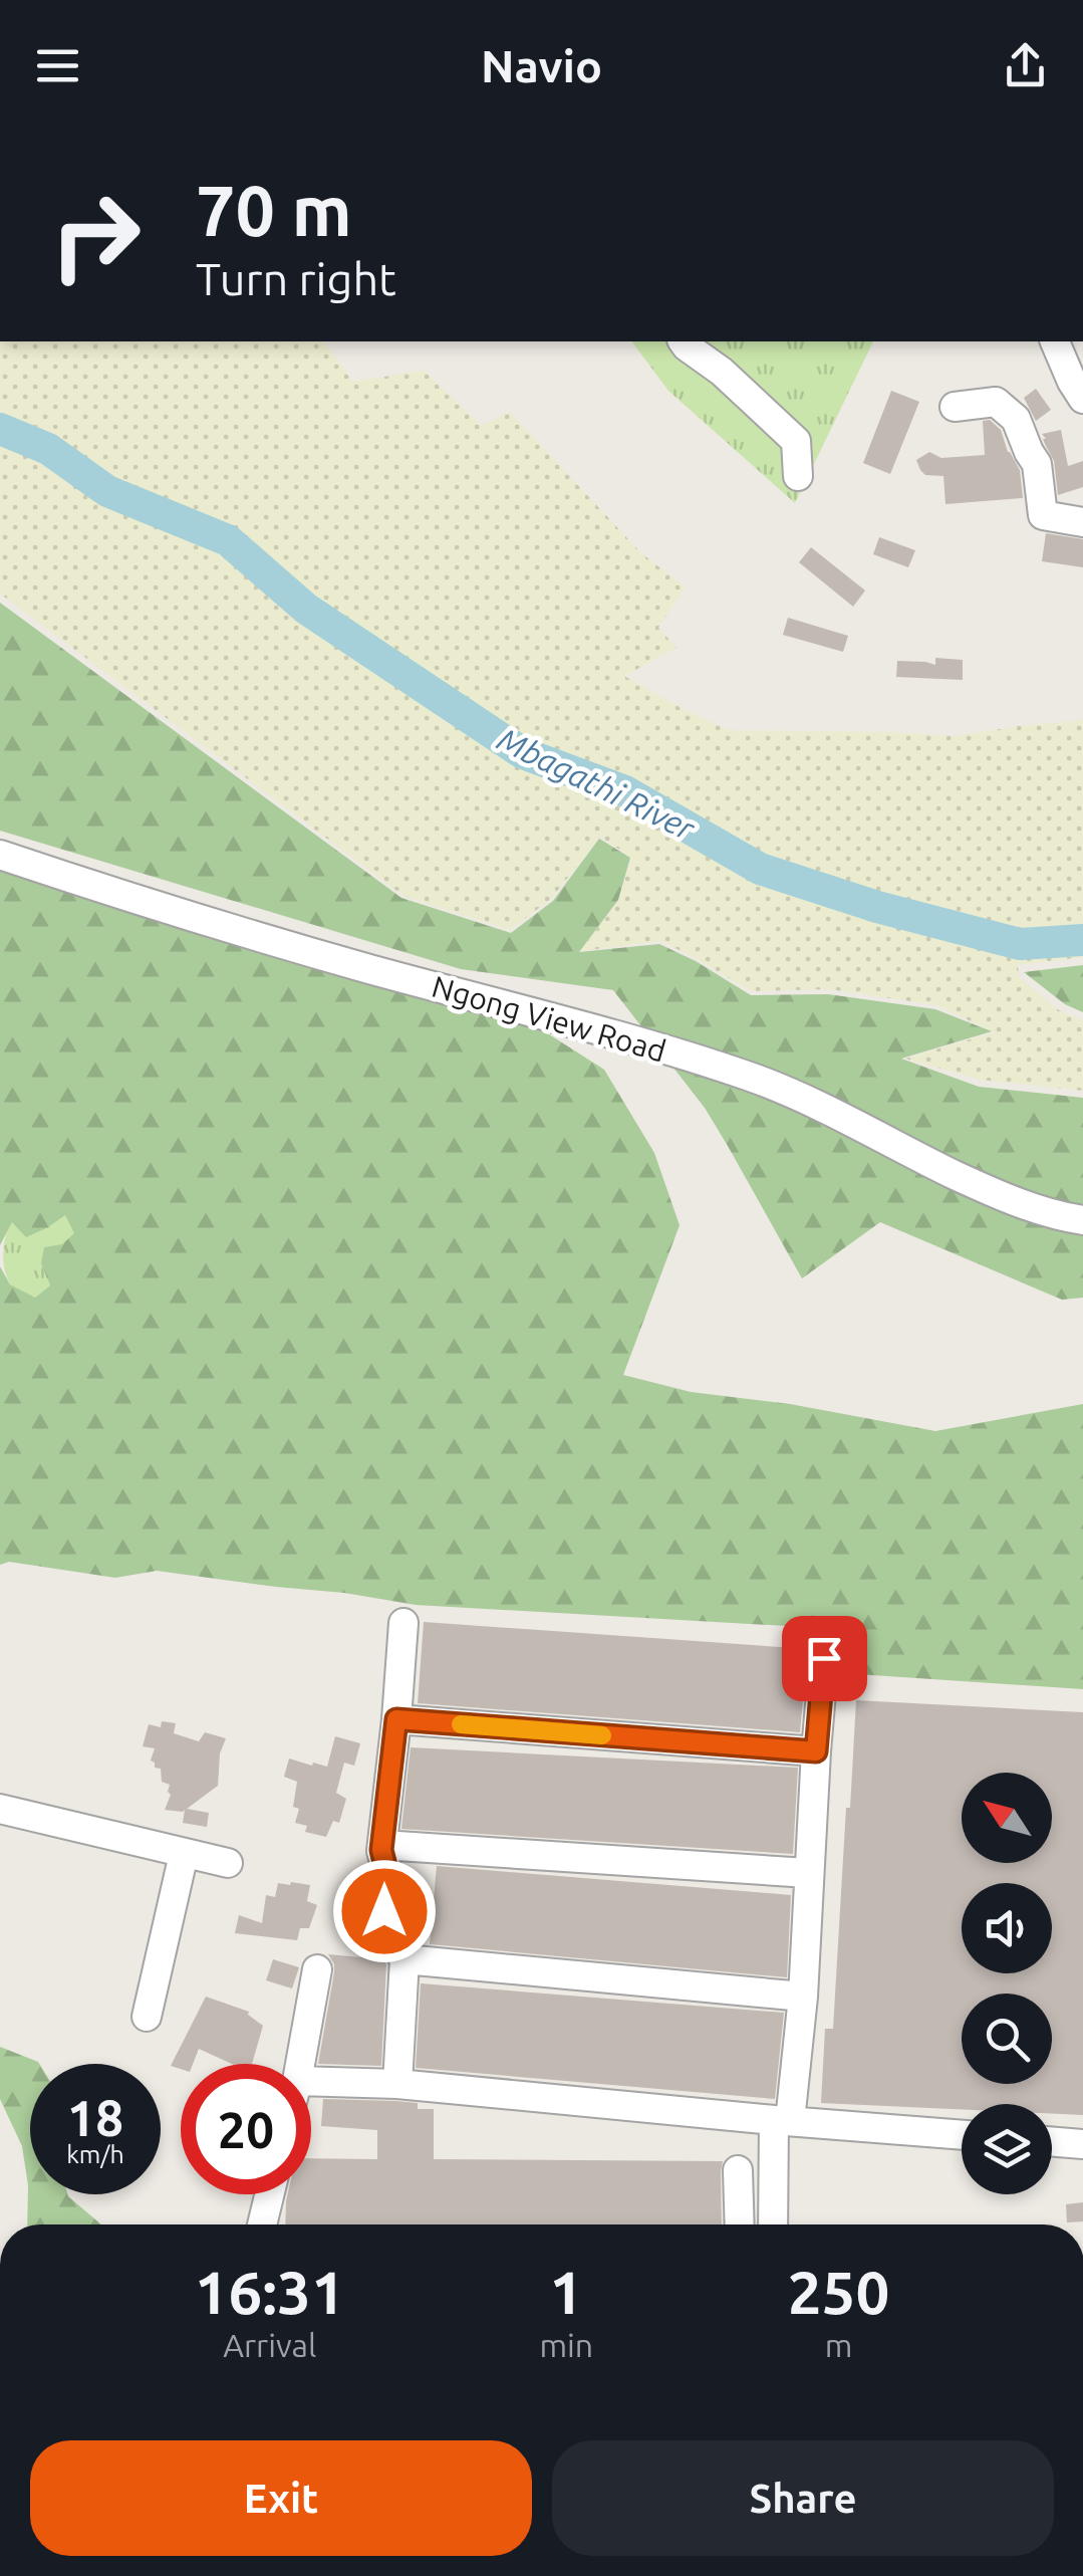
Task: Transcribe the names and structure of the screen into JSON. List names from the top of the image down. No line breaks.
{"streets":{"street":["Ngong View Road"]},"water":["Mbagathi River"],"north":"top left","page":{"header":"Navio","turn":["70 m","Turn right"],"speed":"18 km/h","limit":"20","eta":["16:31","Arrival","1","min","250","m"],"buttons":["Exit","Share"]}}
